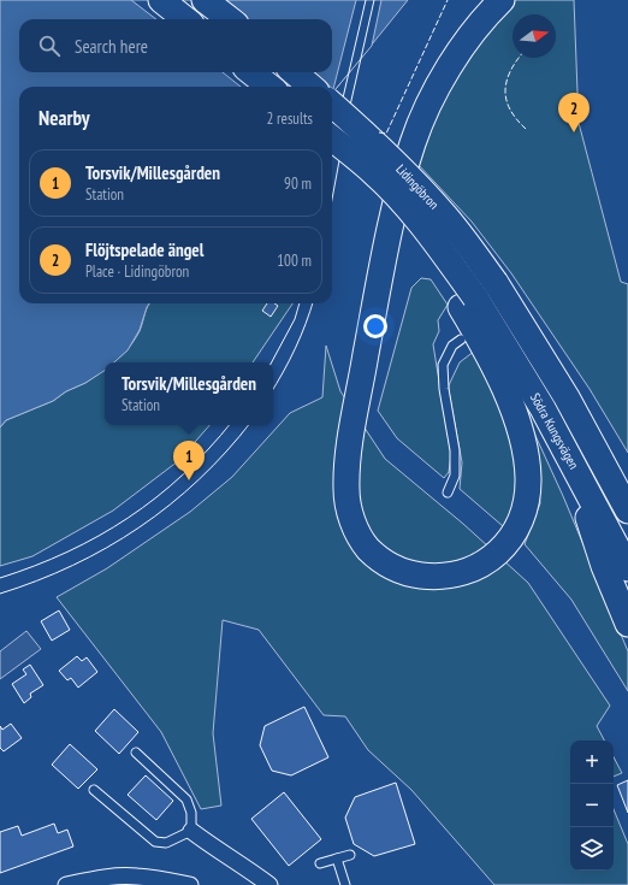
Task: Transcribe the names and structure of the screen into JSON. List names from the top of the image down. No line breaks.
{"streets":{"main road":["Lidingöbron","Södra Kungsvägen"]},"crossings":[["Lidingöbron","Södra Kungsvägen"]],"north":"right","page":{"search":"Search here","heading":["Nearby","2 results"],"pins":["2","1"],"list":[{"mark":"1","name":"Torsvik/Millesgården","note":"Station","value":"90 m"},{"mark":"2","name":"Flöjtspelade ängel","note":"Place · Lidingöbron","value":"100 m"}],"popup":["Torsvik/Millesgården","Station"],"map_buttons":["+","−"]}}
